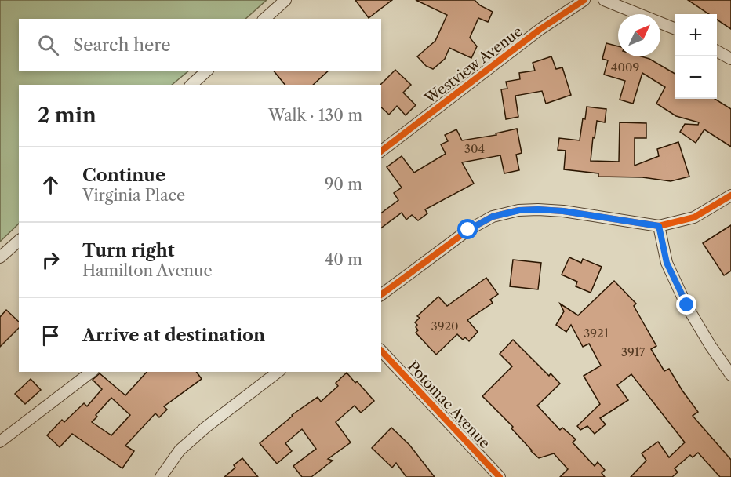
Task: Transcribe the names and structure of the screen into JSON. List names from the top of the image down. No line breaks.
{"streets":{"street":["Westview Avenue","Potomac Avenue"]},"house_numbers":["4009","304","3920","3921","3917"],"north":"top right","page":{"map_buttons":["+","−"],"search":"Search here","heading":["2 min","Walk · 130 m"],"list":[["Continue","Virginia Place","90 m"],["Turn right","Hamilton Avenue","40 m"],"Arrive at destination"]}}
